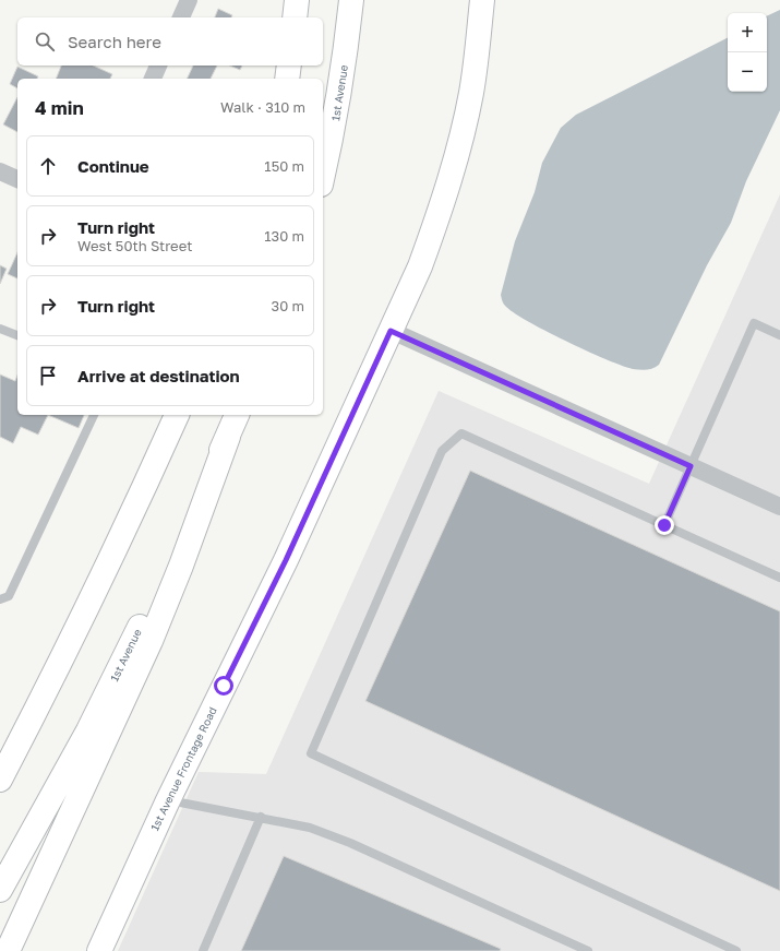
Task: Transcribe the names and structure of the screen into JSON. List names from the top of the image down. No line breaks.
{"streets":{"main road":["1st Avenue","1st Avenue Frontage Road"]},"page":{"map_buttons":["+","−"],"search":"Search here","heading":["4 min","Walk · 310 m"],"list":[["Continue","150 m"],["Turn right","West 50th Street","130 m"],["Turn right","30 m"],"Arrive at destination"]}}
